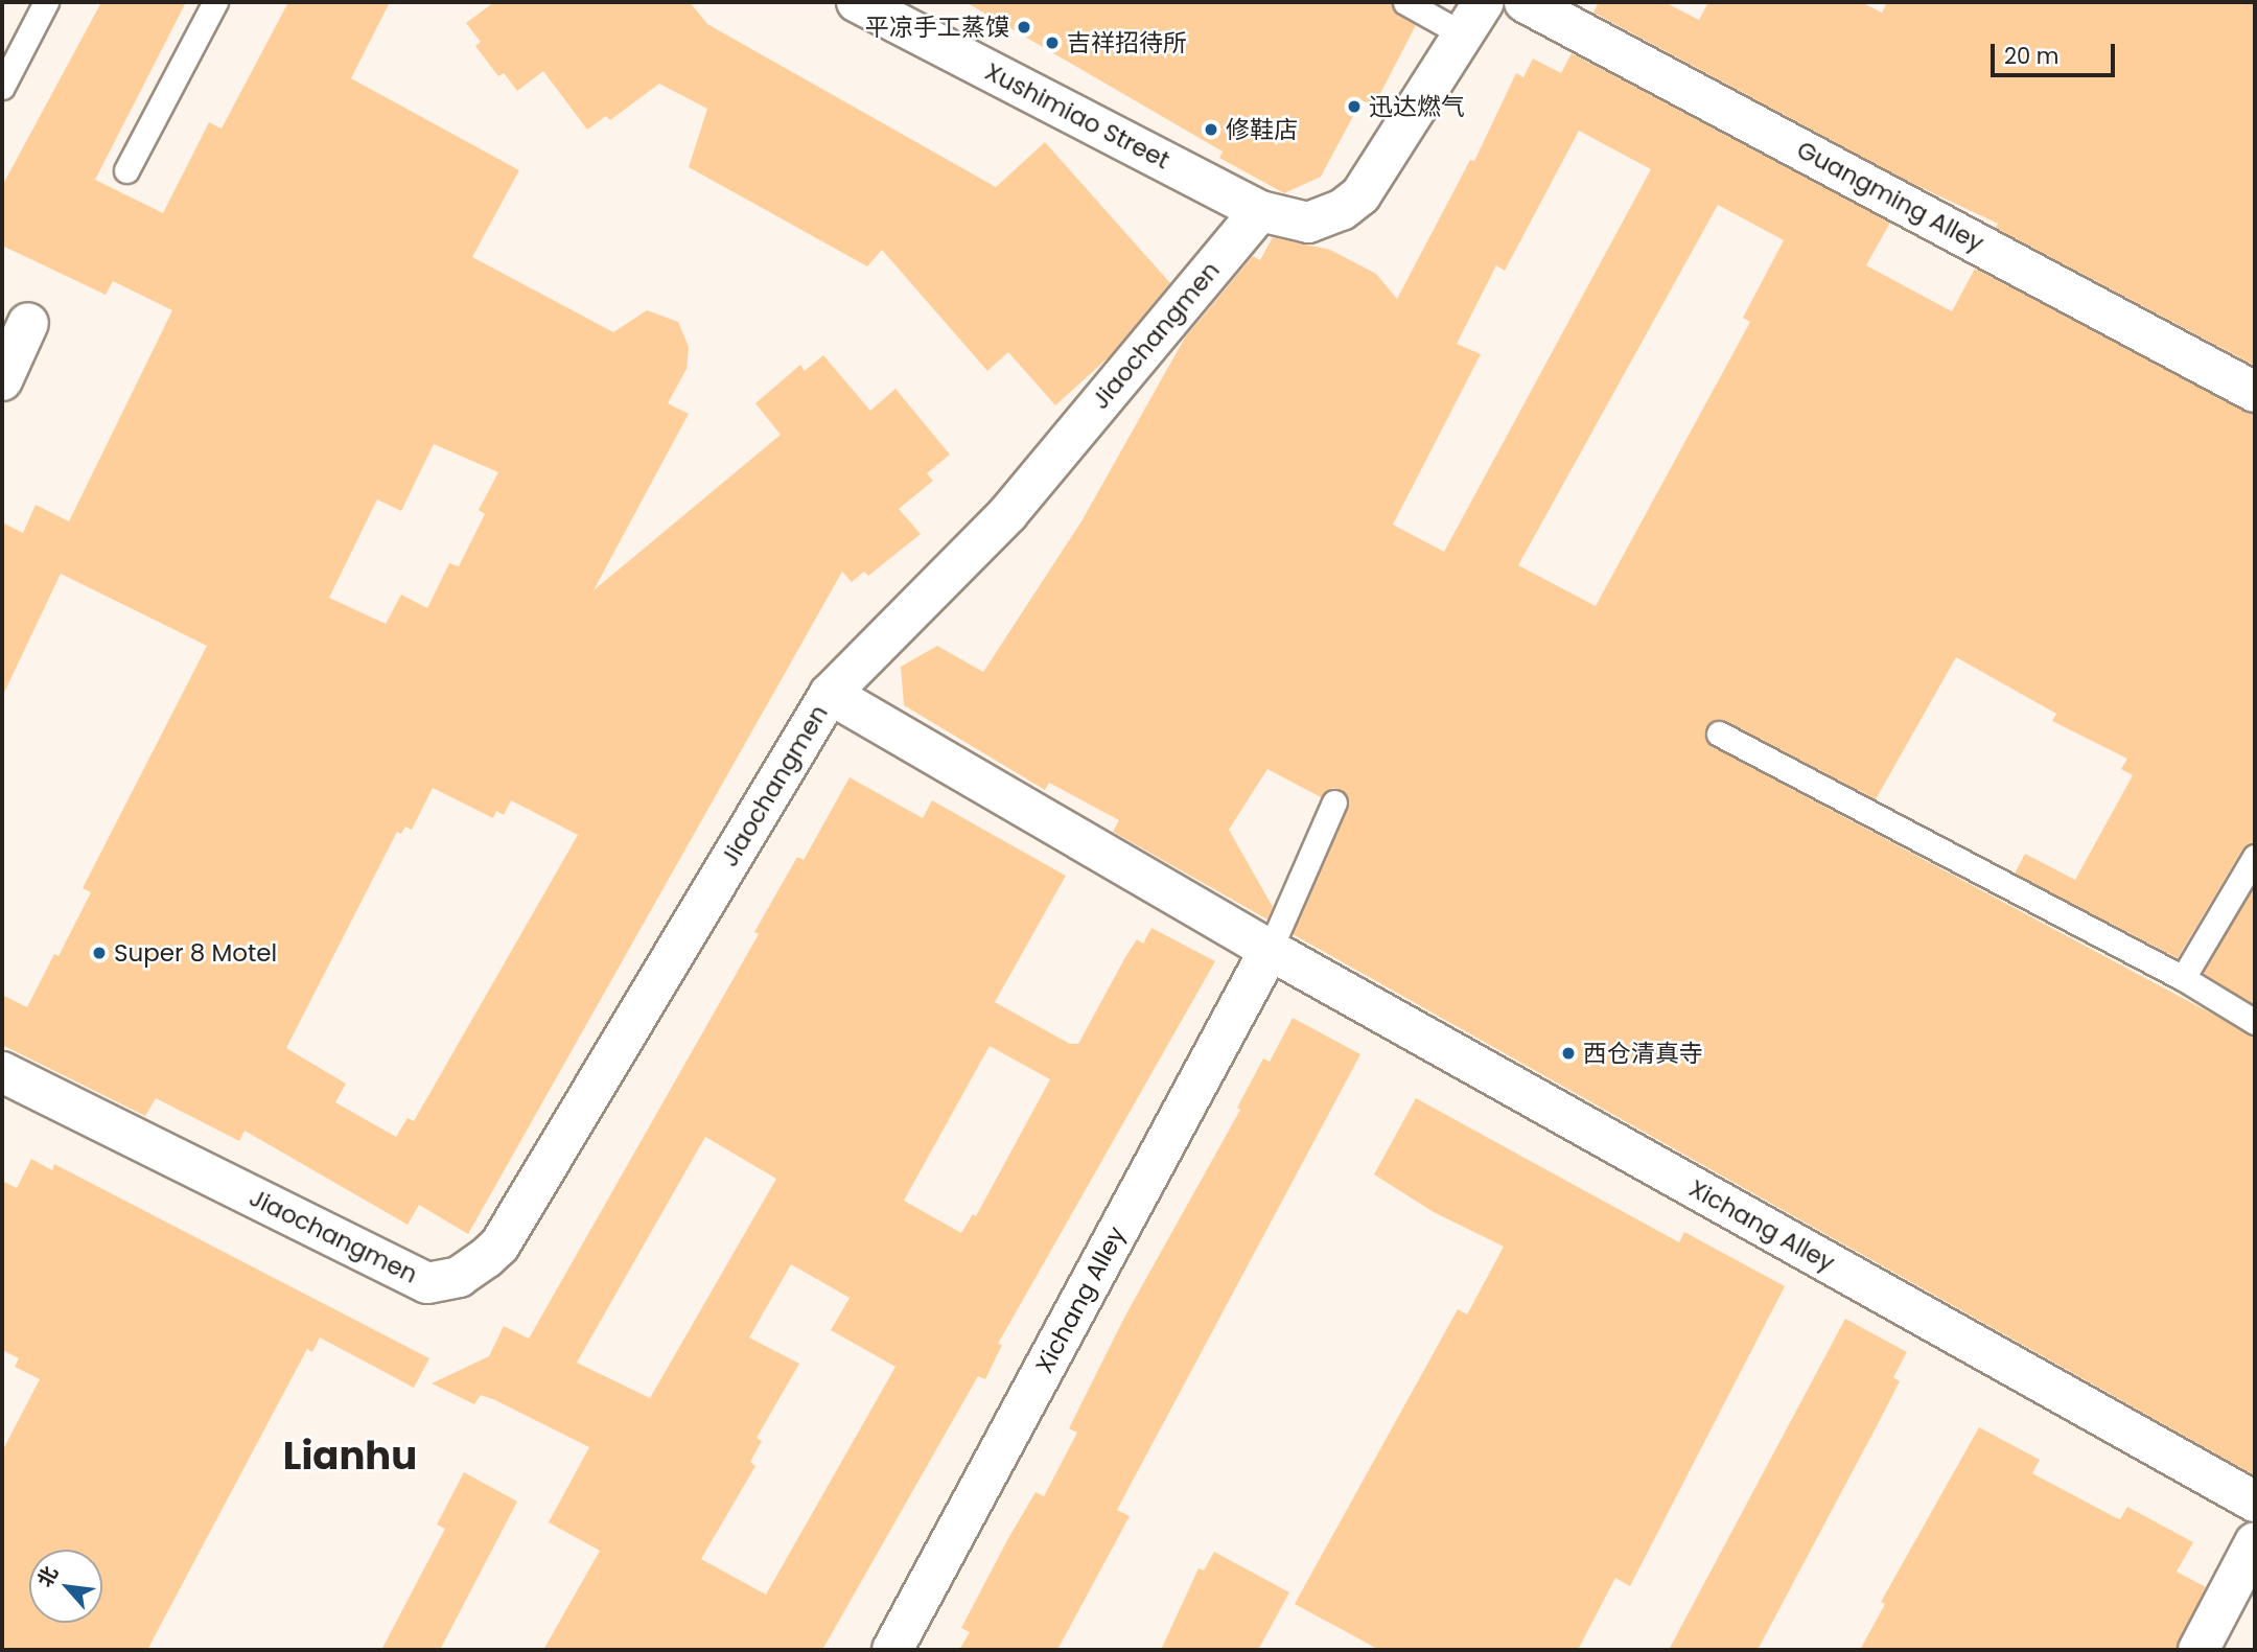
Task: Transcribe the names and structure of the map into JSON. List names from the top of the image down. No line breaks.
{"streets":{"street":["Xushimiao Street","Guangming Alley","Jiaochangmen","Xichang Alley"]},"crossings":[["Xushimiao Street","Jiaochangmen"],["Jiaochangmen","Xichang Alley"]],"districts":["Lianhu"],"places":["平凉手工蒸馍","吉祥招待所","迅达燃气","修鞋店","Super 8 Motel","西仓清真寺"],"scale_bar":"20 m","north":"top left"}
